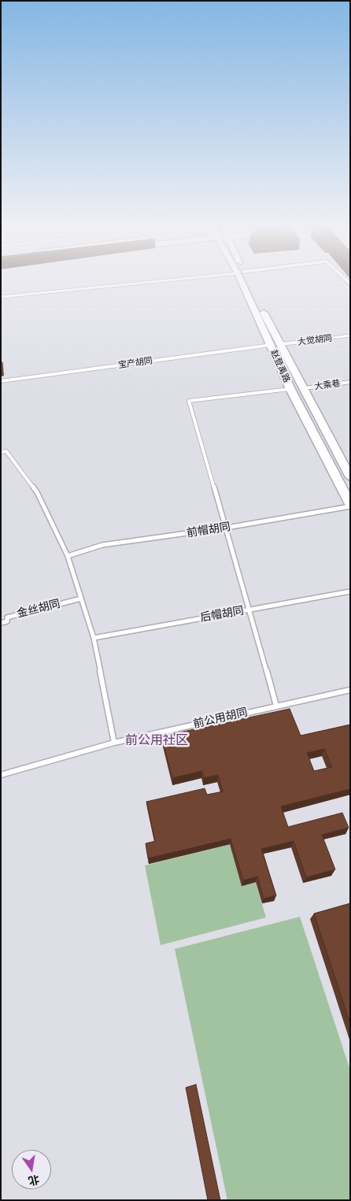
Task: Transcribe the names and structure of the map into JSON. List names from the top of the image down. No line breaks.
{"streets":{"main road":["赵登禹路"],"street":["大乘巷"],"lane":["大觉胡同","宝产胡同","前帽胡同","金丝胡同","后帽胡同","前公用胡同"]},"crossings":[["大觉胡同","赵登禹路"],["宝产胡同","赵登禹路"],["赵登禹路","大乘巷"],["赵登禹路","前帽胡同"]],"districts":["前公用社区"],"north":"bottom"}
